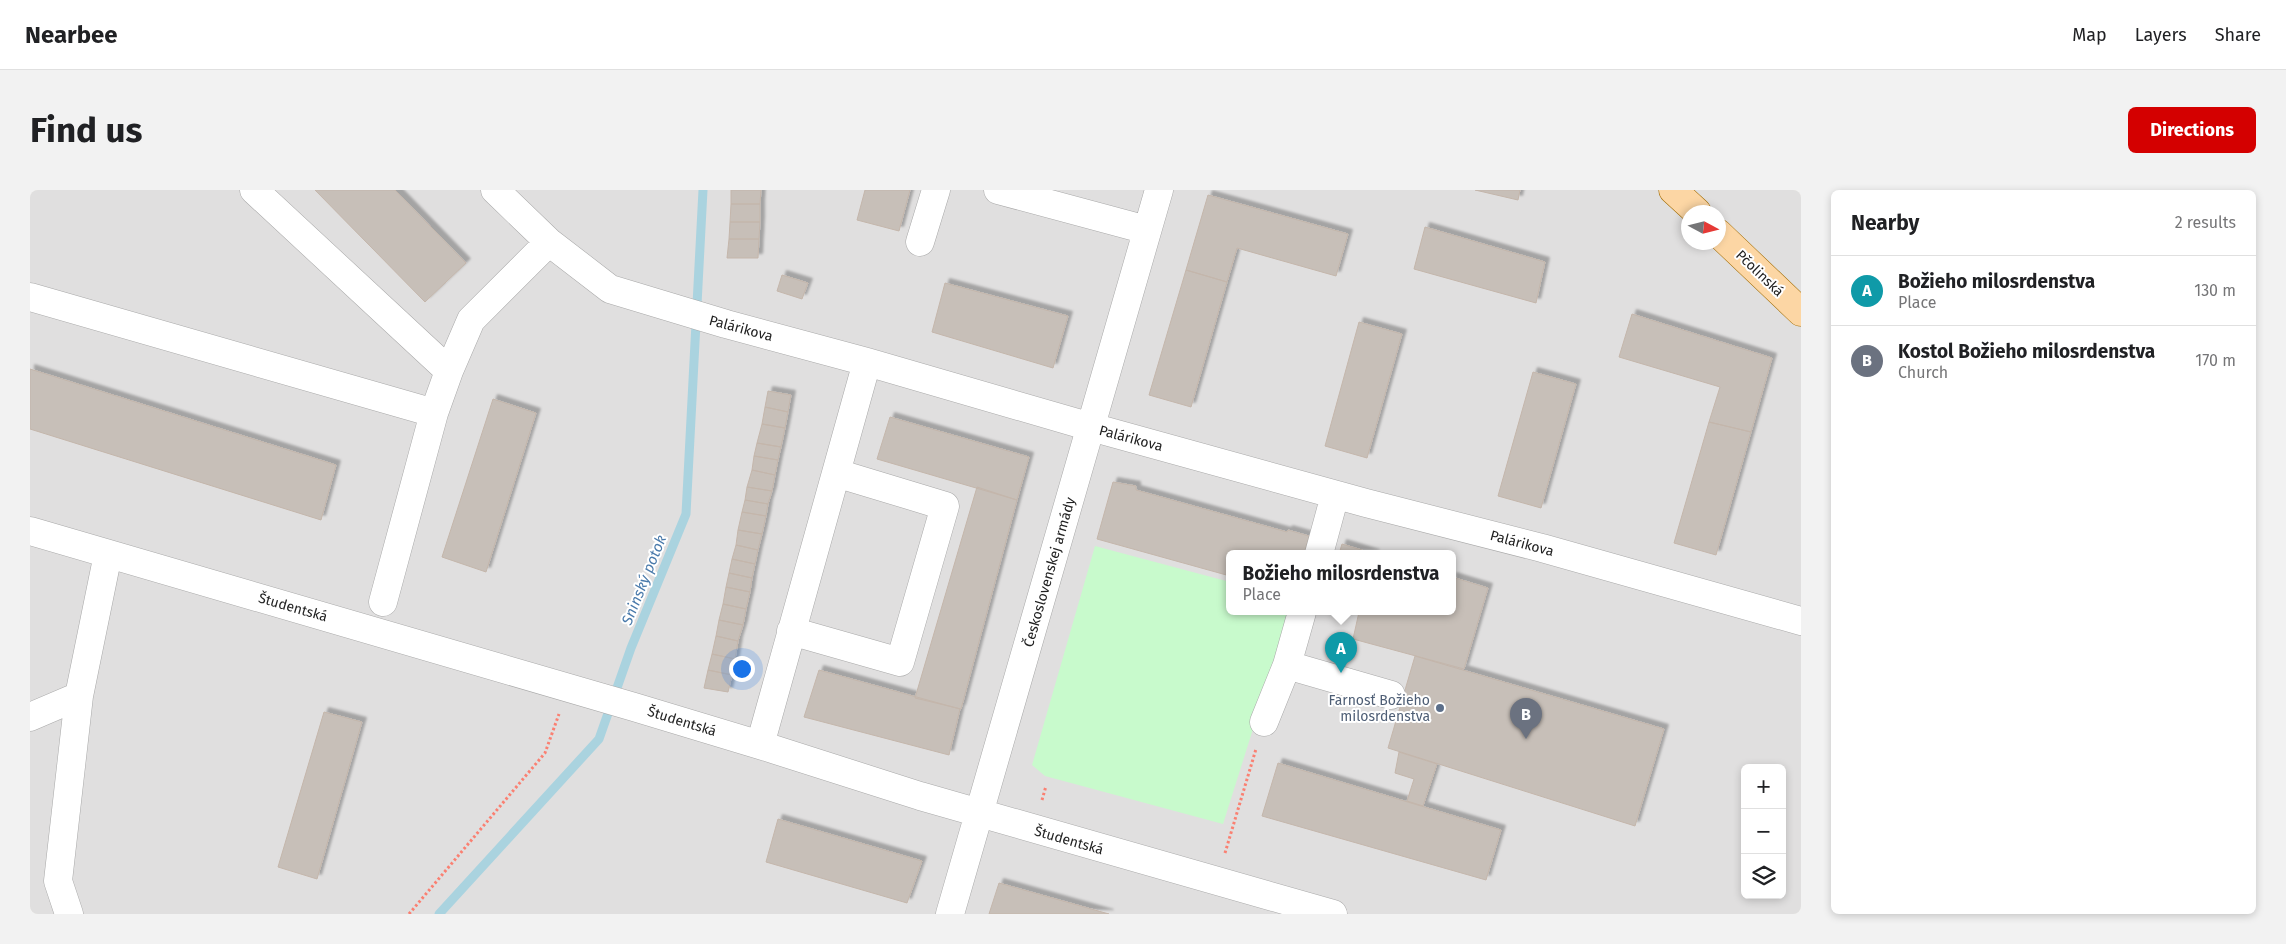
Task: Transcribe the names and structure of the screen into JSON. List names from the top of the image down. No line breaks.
{"streets":{"main road":["Pčolinská"],"street":["Palárikova","Československej armády","Študentská"]},"crossings":[["Palárikova","Československej armády"],["Československej armády","Študentská"]],"water":["Sninský potok"],"places":["Farnosť Božieho milosrdenstva"],"north":"right","page":{"header":"Nearbee","nav":["Map","Layers","Share"],"buttons":"Directions","title":"Find us","heading":["Nearby","2 results"],"list":[{"mark":"A","name":"Božieho milosrdenstva","note":"Place","value":"130 m"},{"mark":"B","name":"Kostol Božieho milosrdenstva","note":"Church","value":"170 m"}],"popup":["Božieho milosrdenstva","Place"],"pins":["A","B"],"map_buttons":["+","−"]}}
